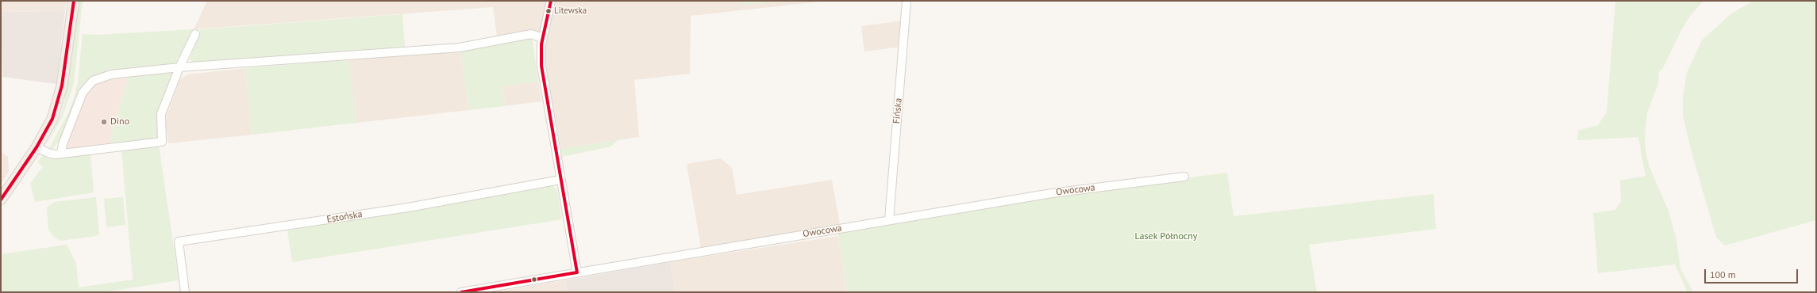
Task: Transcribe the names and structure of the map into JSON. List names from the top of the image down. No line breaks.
{"streets":{"street":["Fińska","Owocowa","Estońska"]},"crossings":[["Fińska","Owocowa"]],"parks":["Lasek Północny"],"places":["Litewska","Dino"],"scale_bar":"100 m"}
